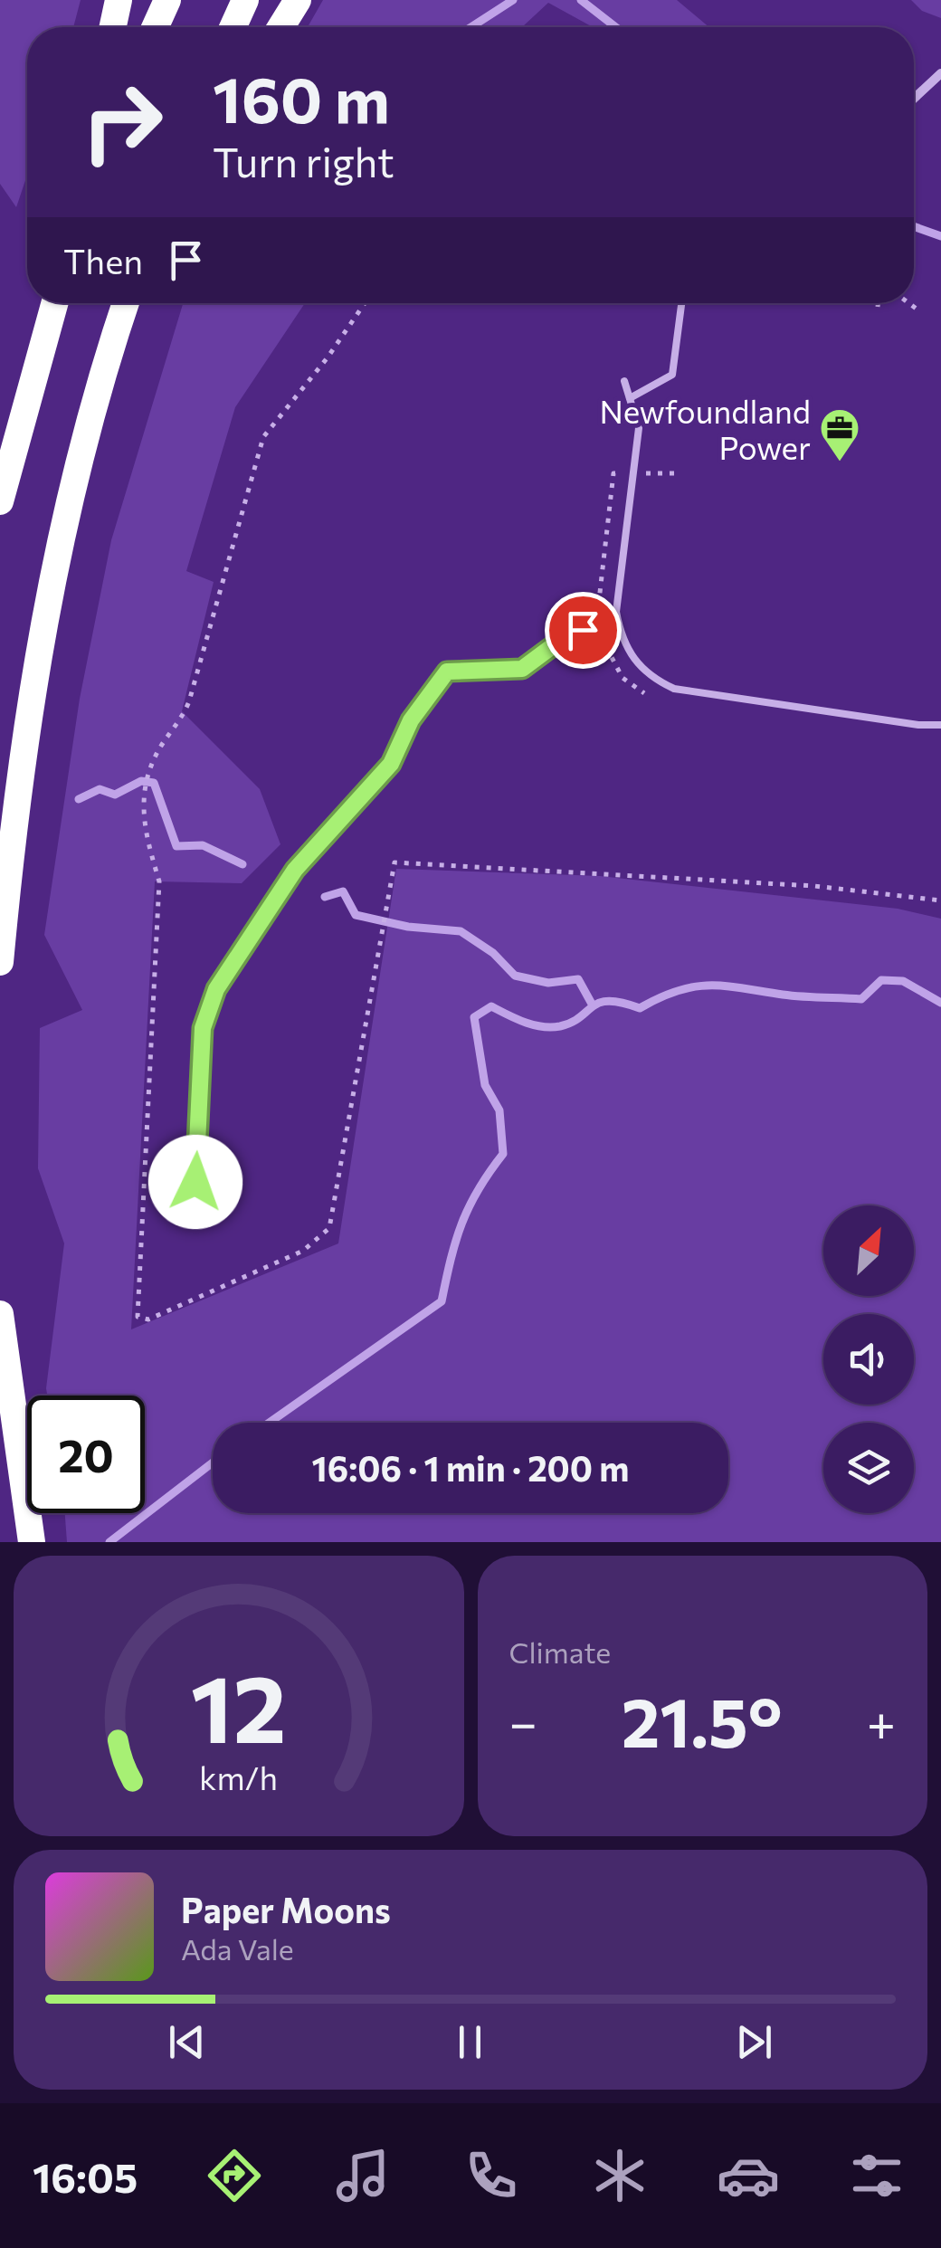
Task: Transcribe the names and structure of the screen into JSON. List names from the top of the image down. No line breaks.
{"places":{"office":["Newfoundland Power"]},"north":"top right","page":{"turn":["160 m","Turn right"],"then":"Then","limit":"20","trip":"16:06 · 1 min · 200 m","tile":"Climate","heat":["−","21.5°","+"],"song":["Paper Moons","Ada Vale"],"tabs":"16:05","gauge":["12","km/h"]}}
